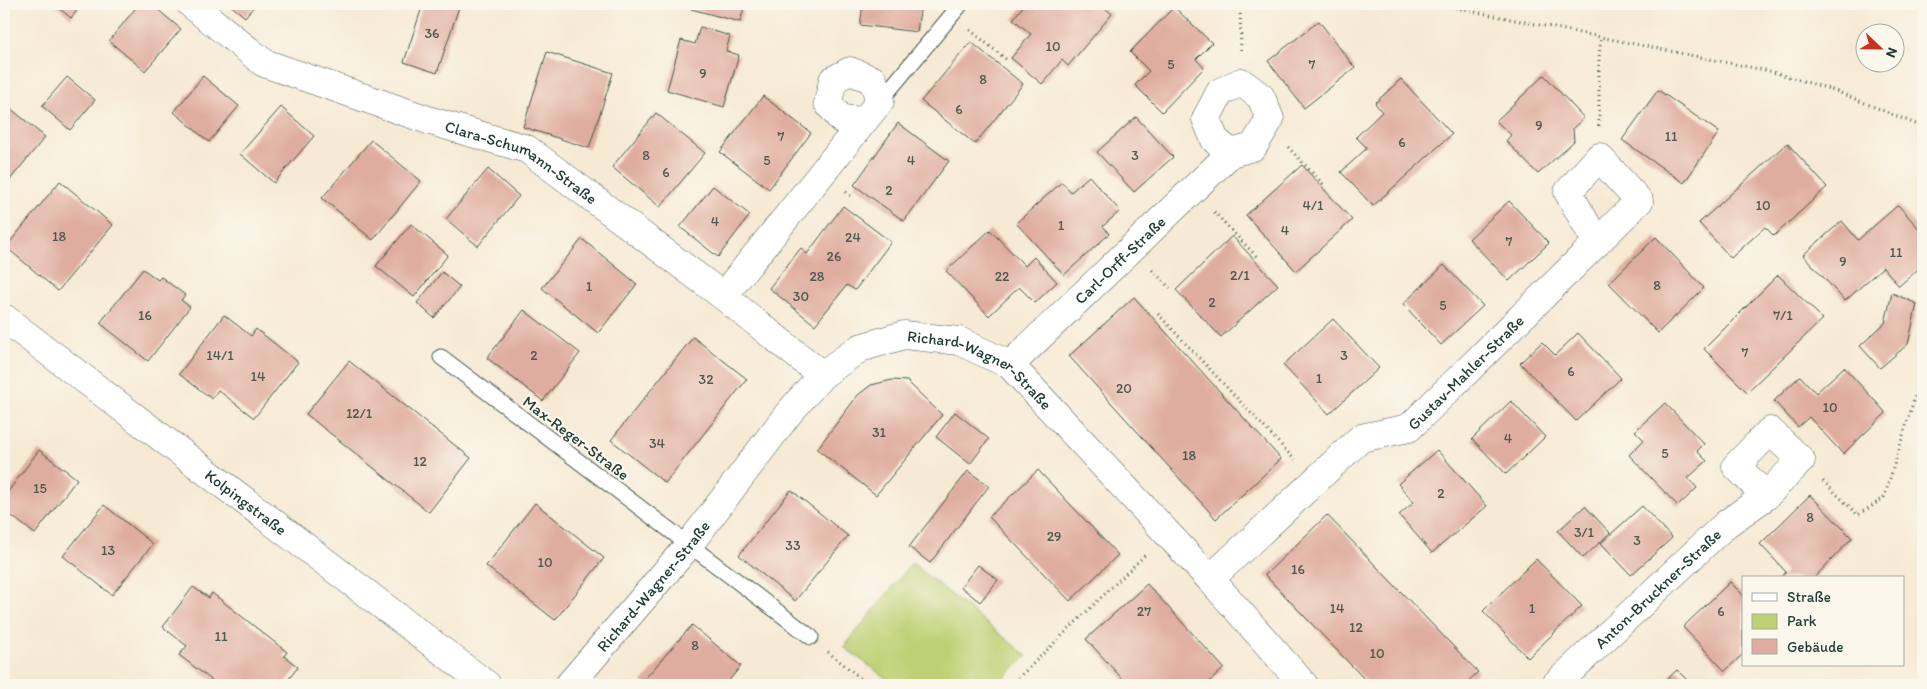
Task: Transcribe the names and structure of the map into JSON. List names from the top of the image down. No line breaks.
{"streets":{"street":["Clara-Schumann-Straße","Carl-Orff-Straße","Gustav-Mahler-Straße","Richard-Wagner-Straße","Kolpingstraße","Anton-Bruckner-Straße"],"lane":["Max-Reger-Straße"]},"crossings":[["Clara-Schumann-Straße","Richard-Wagner-Straße"],["Carl-Orff-Straße","Richard-Wagner-Straße"],["Gustav-Mahler-Straße","Richard-Wagner-Straße"],["Richard-Wagner-Straße","Max-Reger-Straße"]],"house_numbers":["36","10","5","7","9","8","6","9","7","11","6","8","3","5","4","6","2","4/1","10","4","1","4","18","24","7","11","26","9","2/1","28","22","8","1","30","2","5","16","7/1","7","14/1","2","3","6","14","1","32","20","10","12/1","31","4","34","5","18","12","15","2","8","3/1","29","3","33","13","10","16","14","1","27","6","12","11","8","10"],"legend":["Straße","Park","Gebäude"],"north":"right"}
